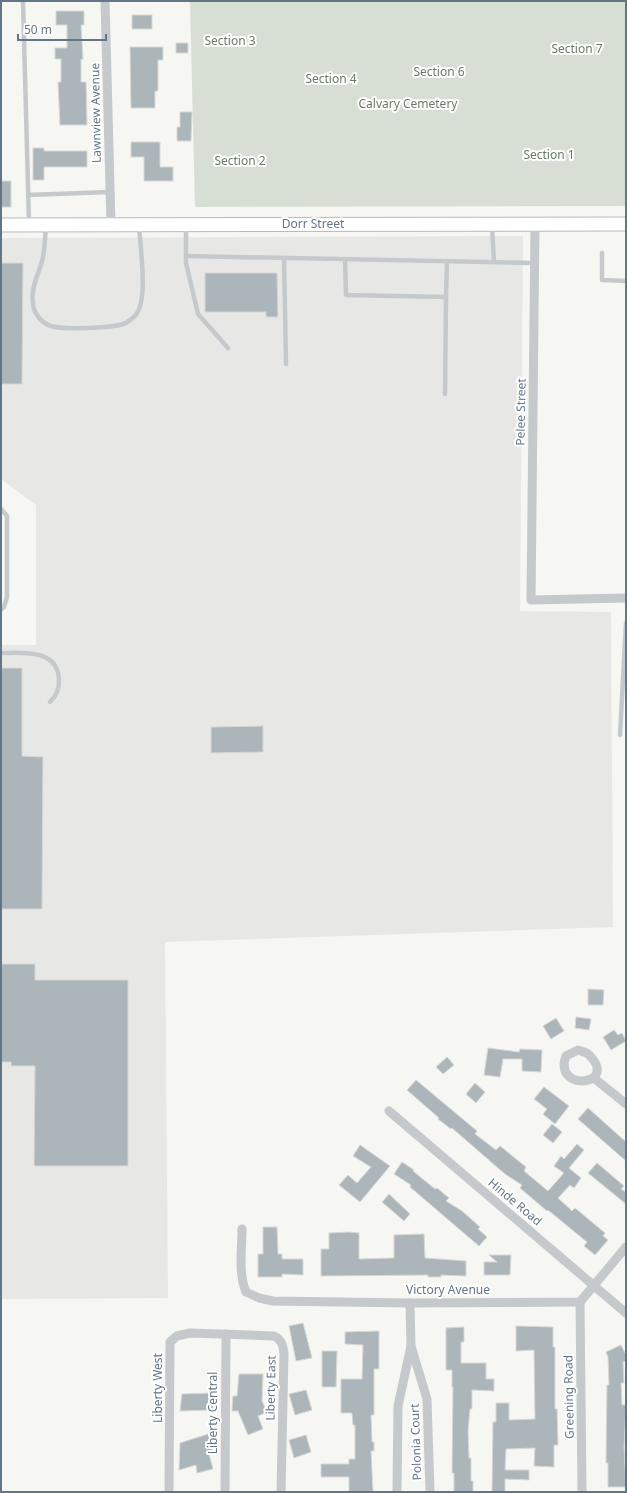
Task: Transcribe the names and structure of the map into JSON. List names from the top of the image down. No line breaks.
{"streets":{"main road":["Dorr Street"],"street":["Lawnview Avenue","Pelee Street","Hinde Road","Victory Avenue","Liberty West","Liberty East","Greening Road","Liberty Central","Polonia Court"]},"crossings":[["Lawnview Avenue","Dorr Street"],["Dorr Street","Pelee Street"],["Victory Avenue","Greening Road"],["Victory Avenue","Polonia Court"],["Liberty West","Liberty East"],["Liberty West","Liberty Central"],["Liberty East","Liberty Central"]],"parks":["Section 3","Section 7","Section 6","Section 4","Calvary Cemetery","Section 1","Section 2"],"scale_bar":"50 m"}
